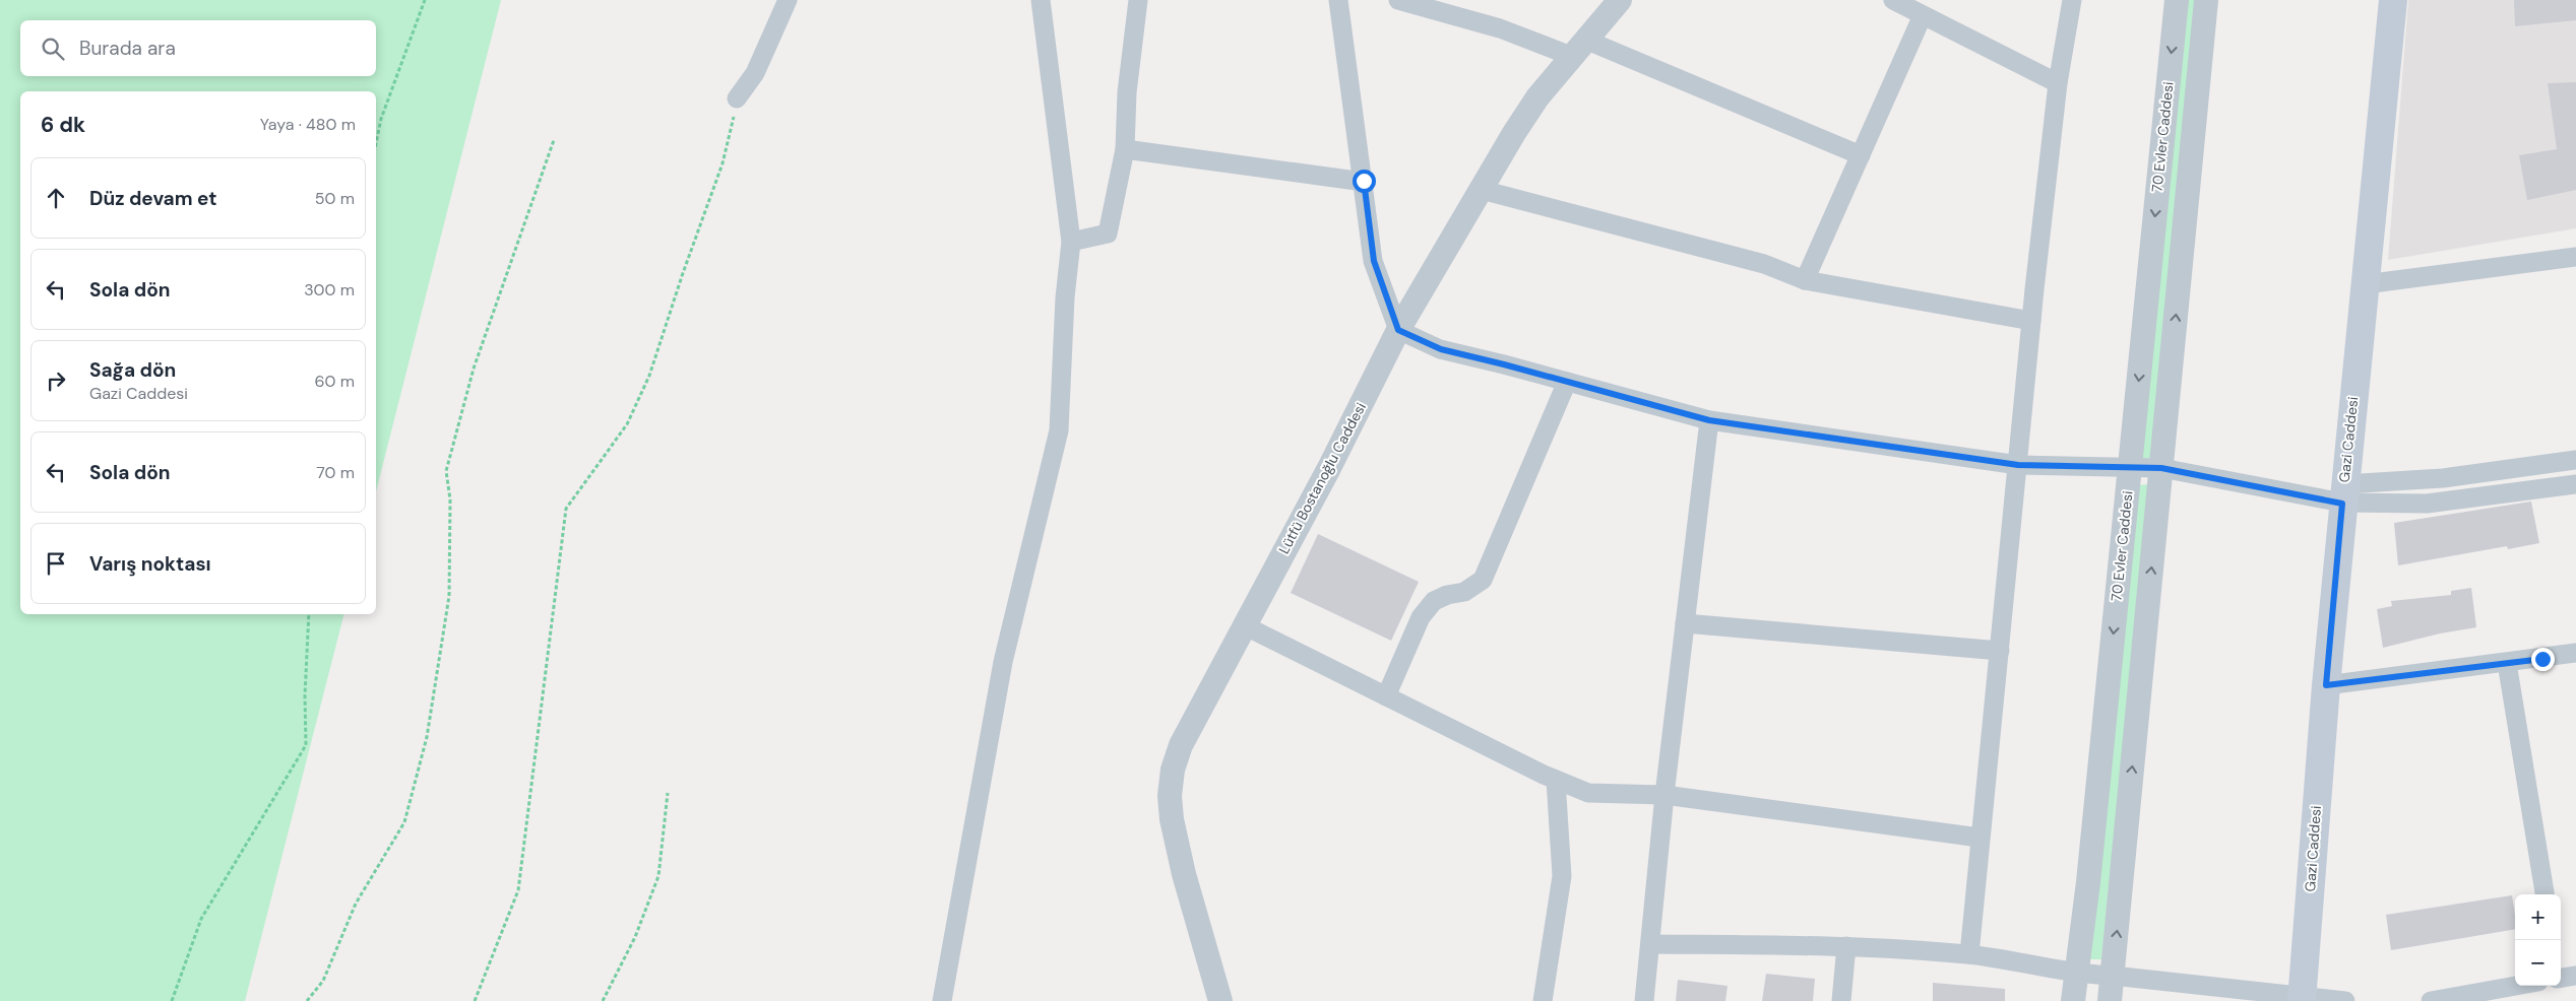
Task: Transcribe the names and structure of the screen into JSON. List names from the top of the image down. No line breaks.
{"streets":{"main road":["Gazi Caddesi"],"street":["70 Evler Caddesi","Lütfü Bostanoğlu Caddesi"]},"page":{"search":"Burada ara","heading":["6 dk","Yaya · 480 m"],"list":[["Düz devam et","50 m"],["Sola dön","300 m"],["Sağa dön","Gazi Caddesi","60 m"],["Sola dön","70 m"],"Varış noktası"],"map_buttons":["+","−"]}}
